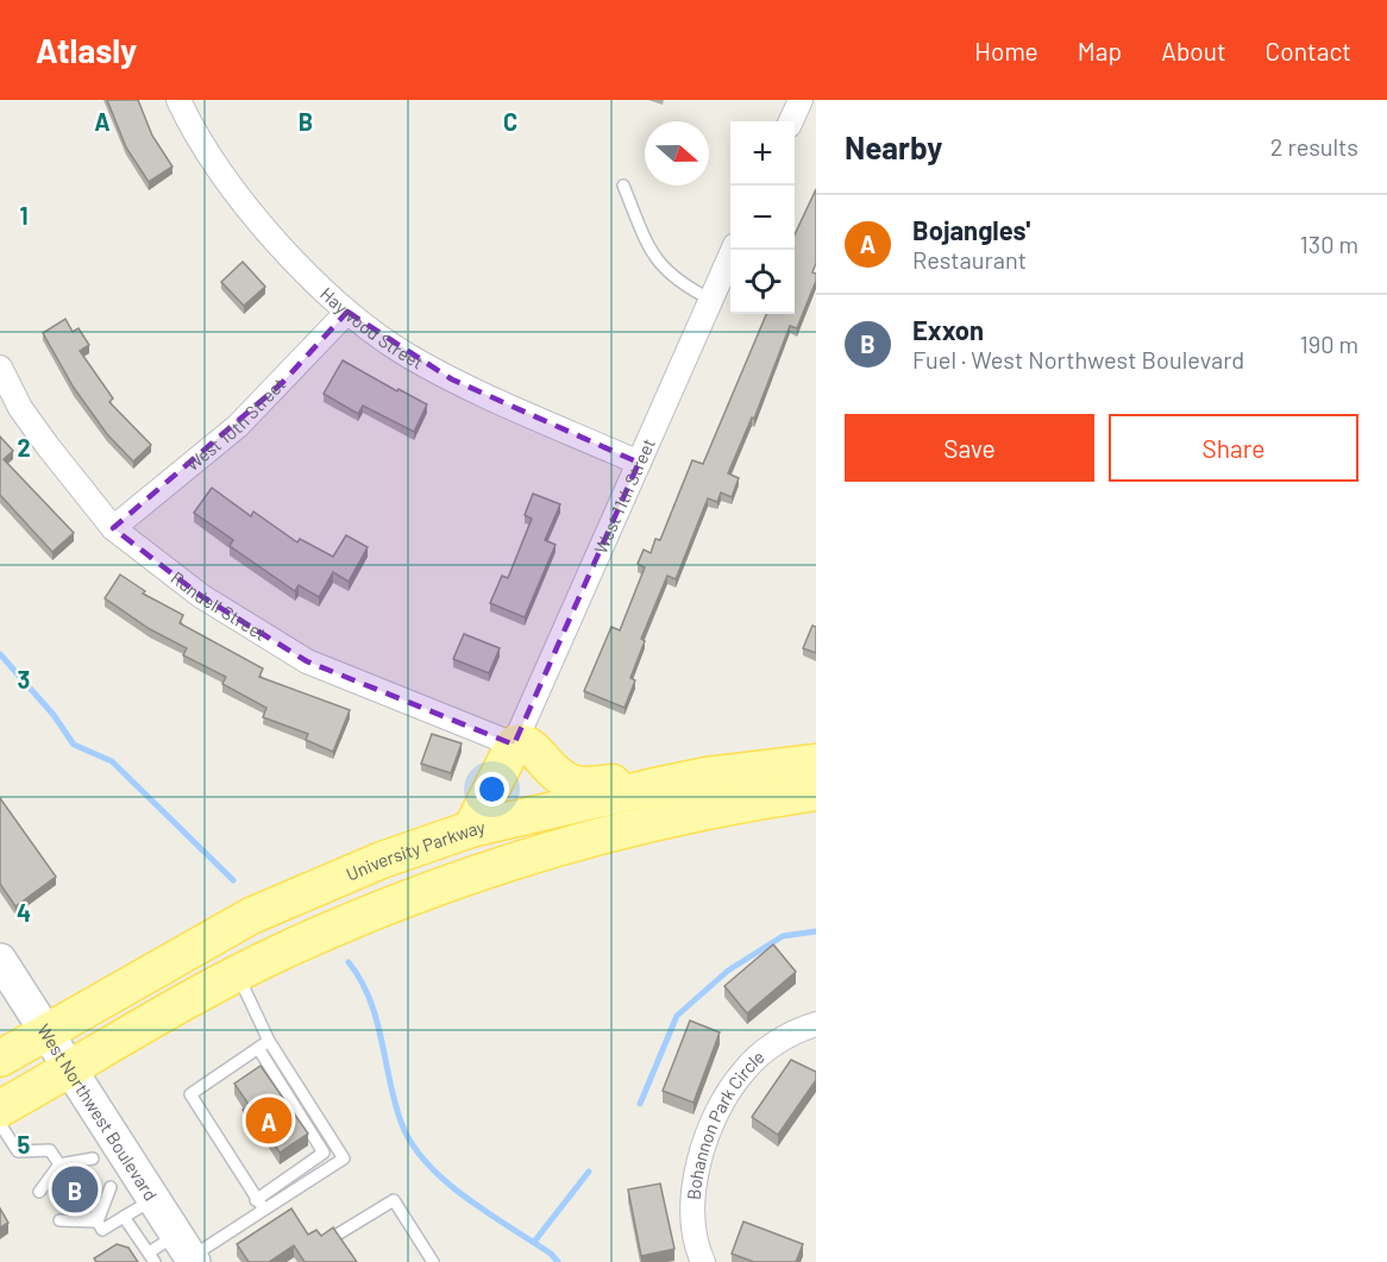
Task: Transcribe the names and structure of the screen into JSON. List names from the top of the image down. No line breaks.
{"streets":{"main road":["University Parkway","West Northwest Boulevard"],"street":["Haywood Street","West 10th Street","West 11th Street","Rundell Street","Bohannon Park Circle"]},"crossings":[["Haywood Street","West 10th Street"],["Haywood Street","West 11th Street"],["West 10th Street","Rundell Street"],["West 11th Street","Rundell Street"],["University Parkway","West Northwest Boulevard"]],"north":"right","page":{"header":"Atlasly","nav":["Home","Map","About","Contact"],"heading":["Nearby","2 results"],"map_buttons":["+","−"],"list":[{"mark":"A","name":"Bojangles'","note":"Restaurant","value":"130 m"},{"mark":"B","name":"Exxon","note":"Fuel · West Northwest Boulevard","value":"190 m"}],"buttons":["Save","Share"],"pins":["A","B"]},"grid":{"columns":["A","B","C"],"rows":["1","2","3","4","5"]}}
